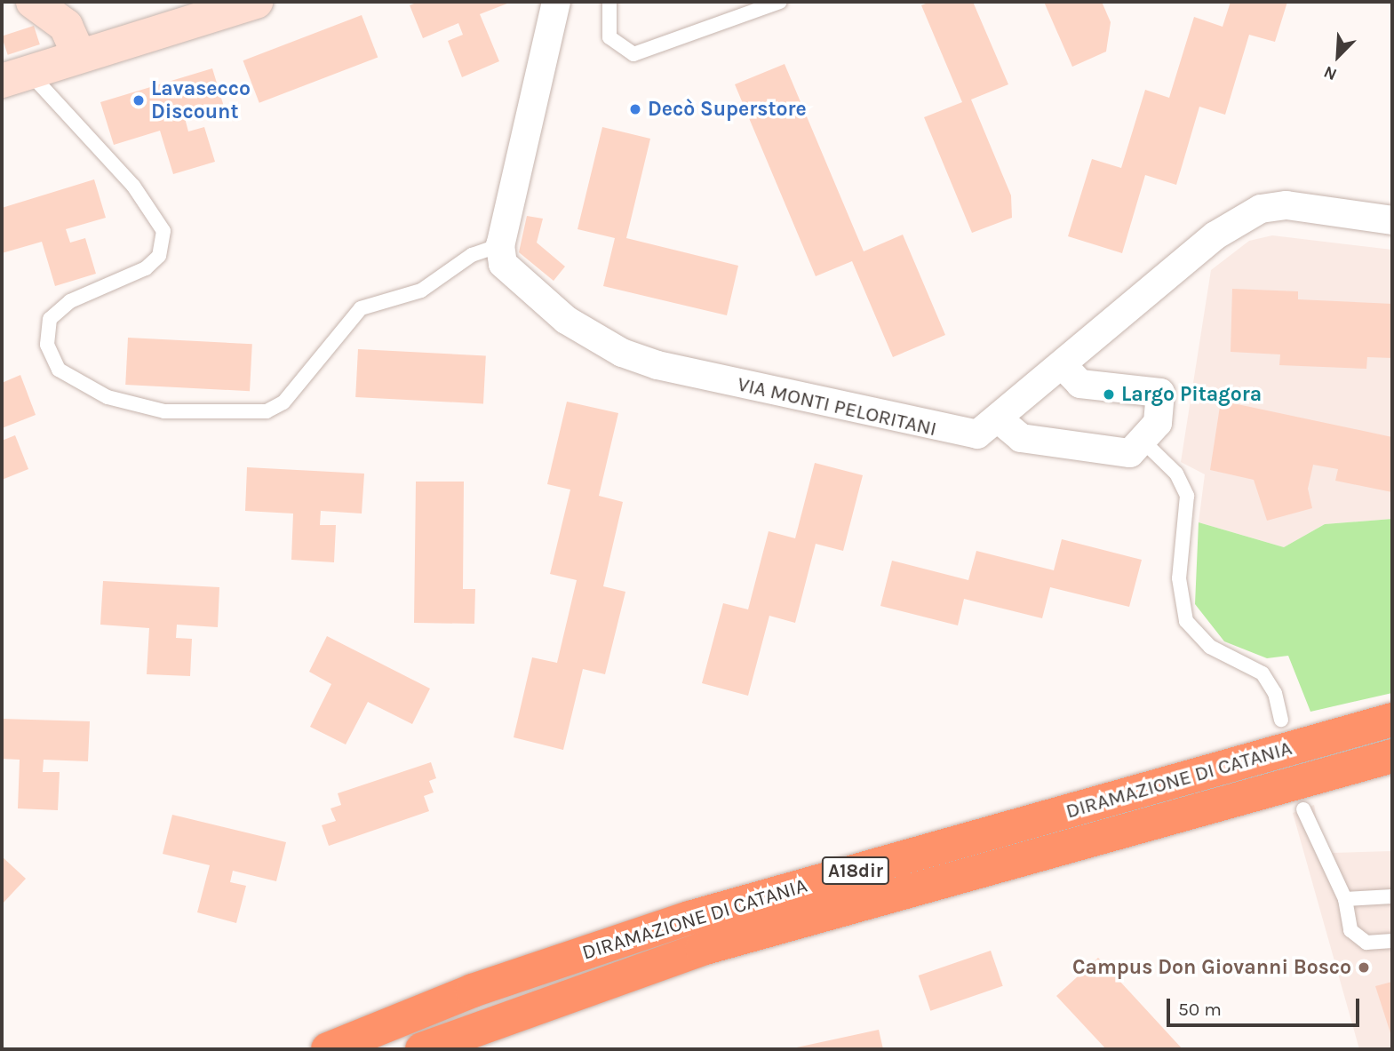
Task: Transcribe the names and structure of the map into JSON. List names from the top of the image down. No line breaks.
{"streets":{"highway":["DIRAMAZIONE DI CATANIA","A18dir"],"street":["VIA MONTI PELORITANI"]},"places":["Lavasecco Discount","Decò Superstore","Largo Pitagora","Campus Don Giovanni Bosco"],"scale_bar":"50 m","north":"bottom left"}
